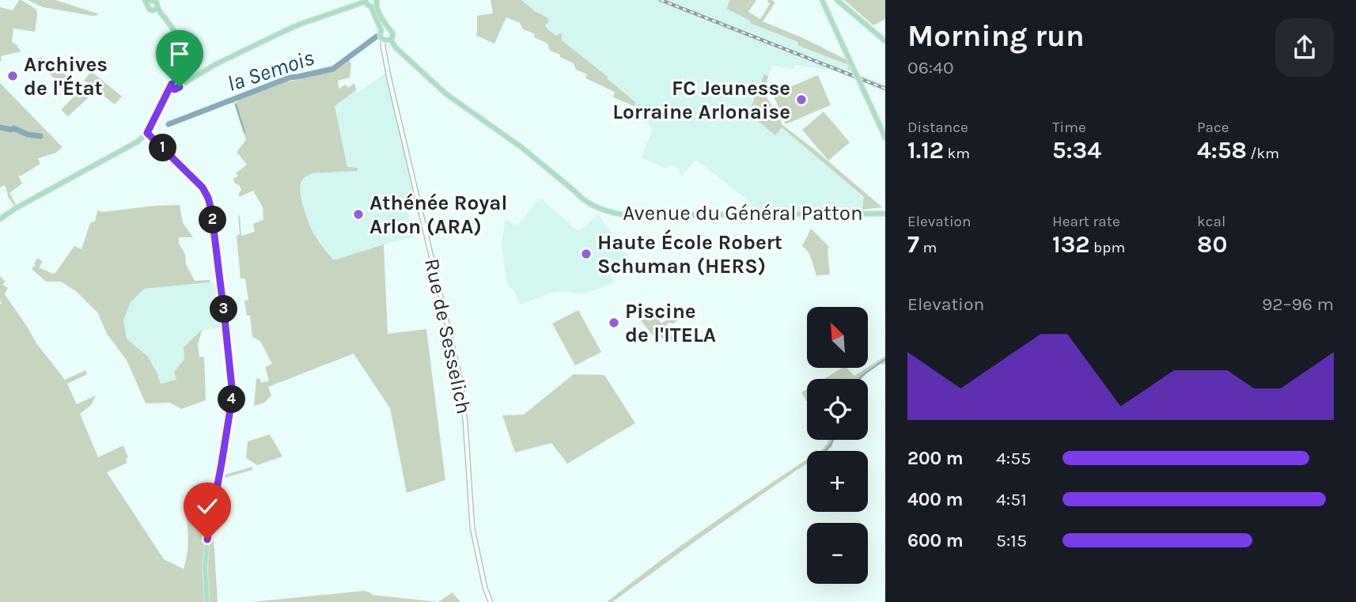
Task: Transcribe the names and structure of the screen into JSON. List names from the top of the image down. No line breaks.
{"streets":{"main road":["Avenue du Général Patton"],"street":["Rue de Sesselich"]},"crossings":[["Avenue du Général Patton","Rue de Sesselich"]],"water":["la Semois"],"places":["Archives de l'État","FC Jeunesse Lorraine Arlonaise","Athénée Royal Arlon (ARA)","Haute École Robert Schuman (HERS)","Piscine de l'ITELA"],"north":"top left","page":{"heading":["Morning run","06:40"],"stats":[["Distance","1.12 km"],["Time","5:34"],["Pace","4:58 /km"],["Elevation","7 m"],["Heart rate","132 bpm"],["kcal","80"]],"pins":["1","2","3","4"],"chart":["Elevation","92–96 m"],"map_buttons":["+","−"],"list":[{"name":"200 m","note":"4:55"},{"name":"400 m","note":"4:51"},{"name":"600 m","note":"5:15"}]}}
